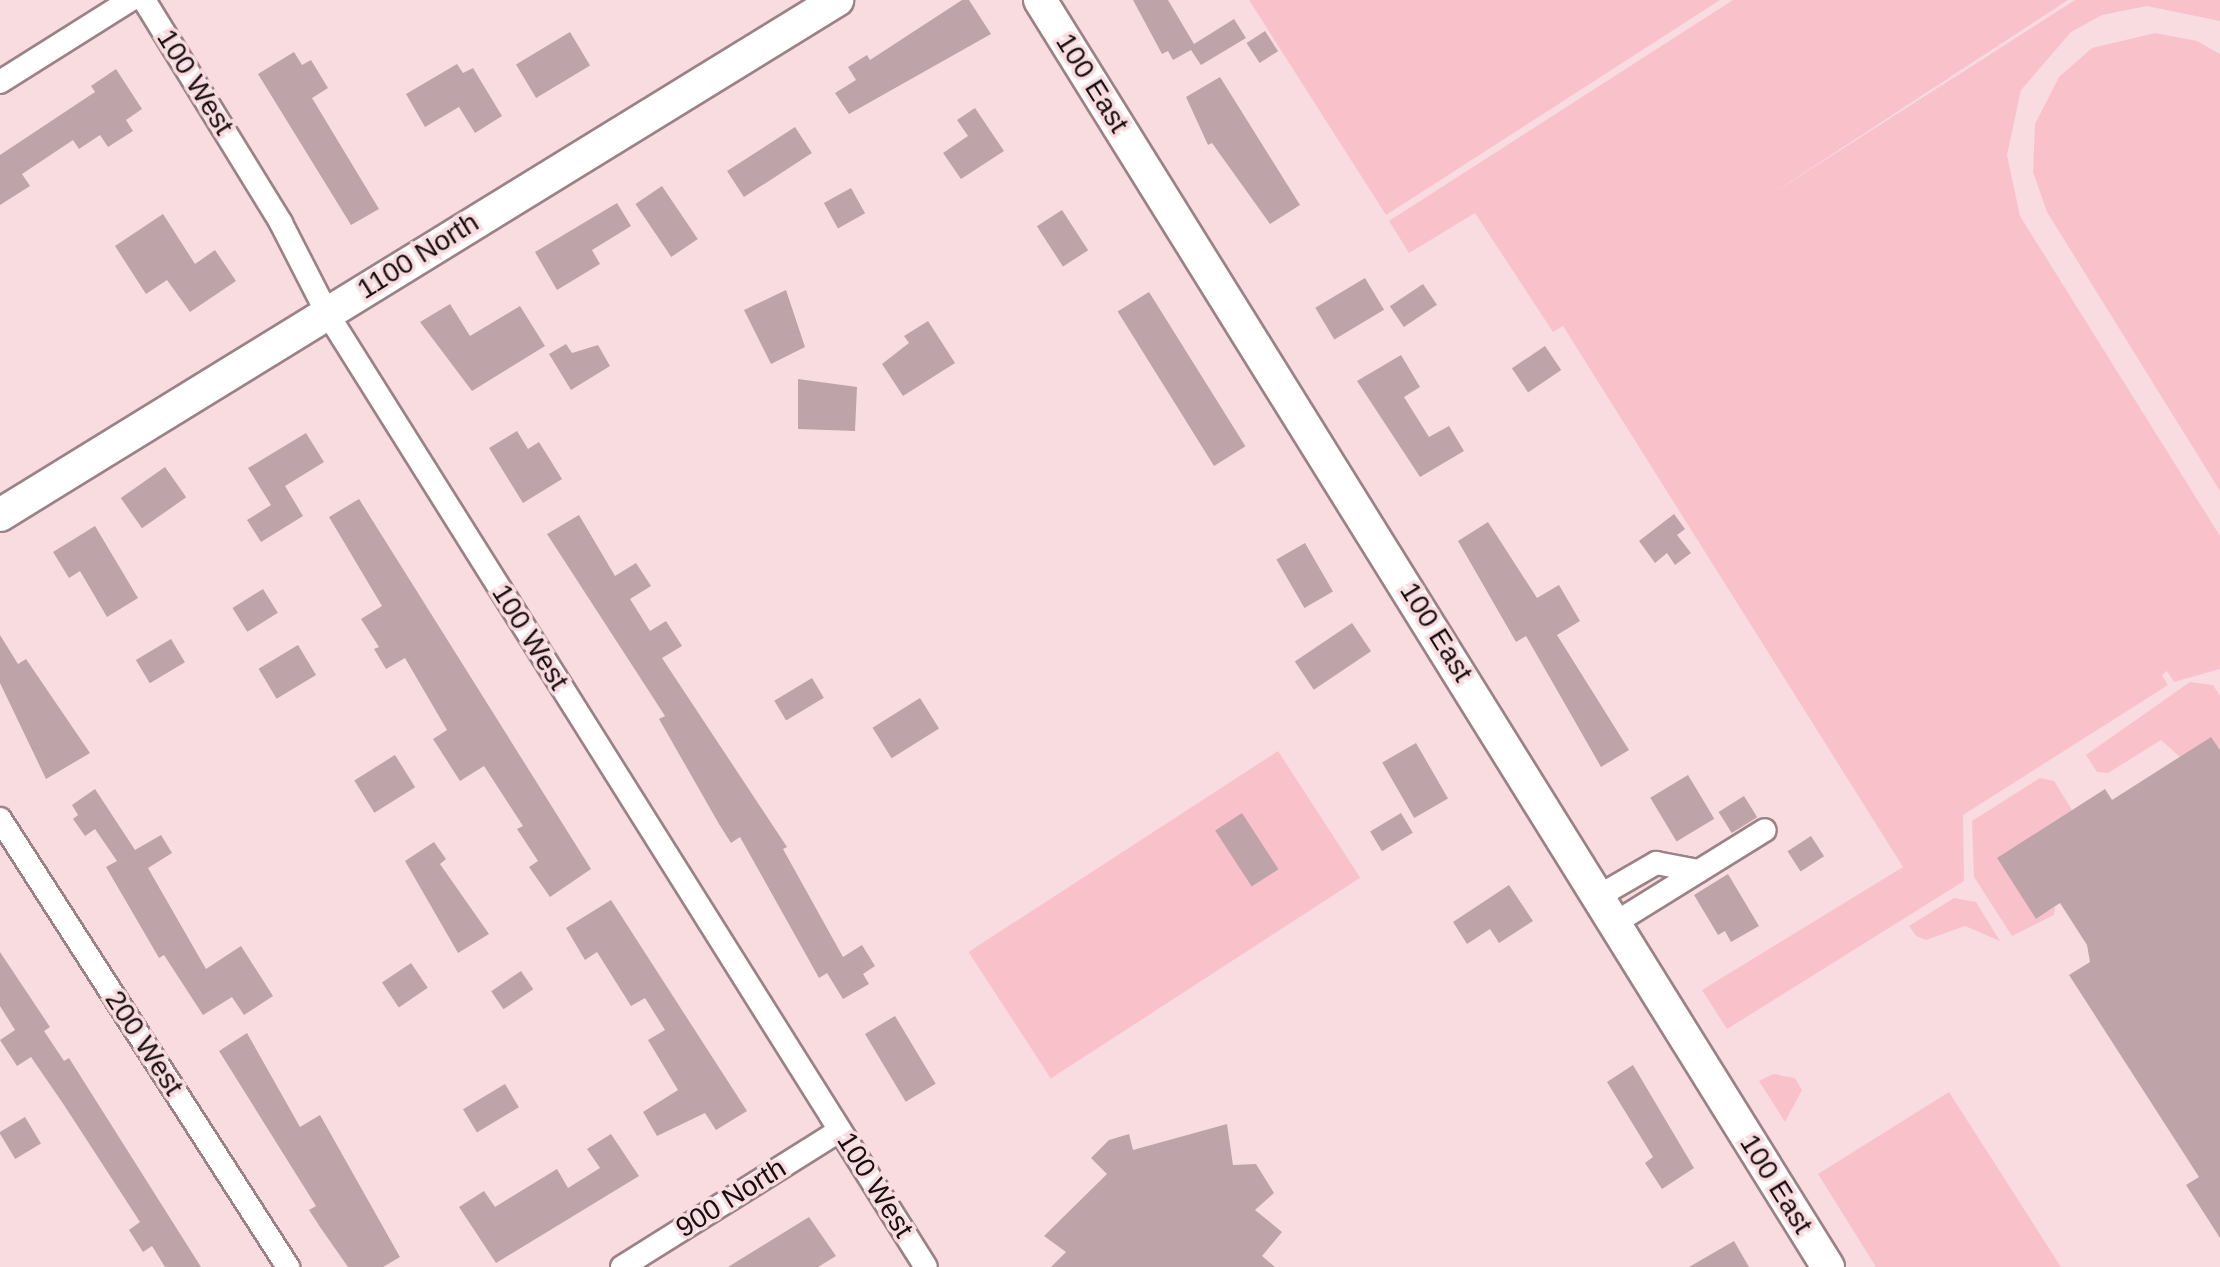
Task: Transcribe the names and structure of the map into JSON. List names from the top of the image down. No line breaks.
{"streets":{"main road":["100 East","1100 North"],"street":["100 West","200 West","900 North"]},"crossings":[["100 West","1100 North"],["100 West","900 North"]]}
